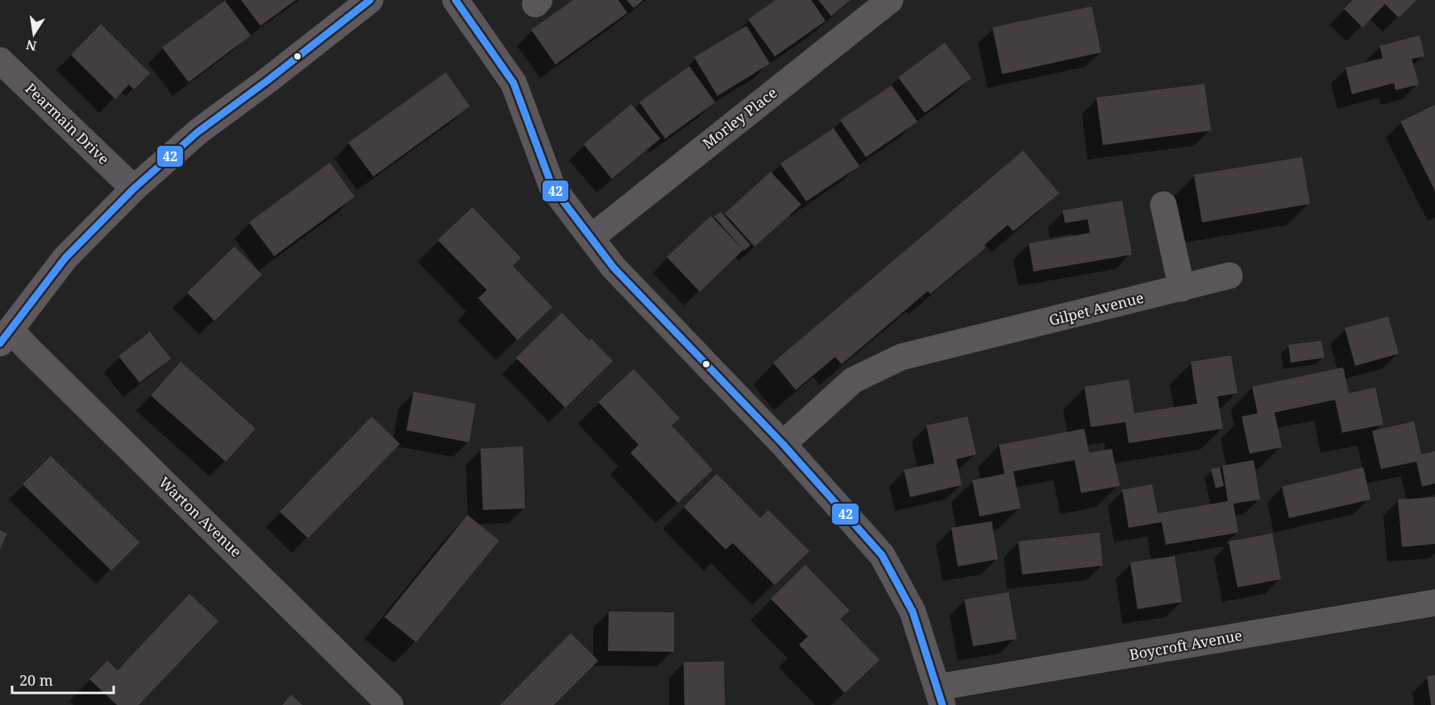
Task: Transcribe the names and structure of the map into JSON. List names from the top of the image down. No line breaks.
{"streets":{"street":["Morley Place","Pearmain Drive","Gilpet Avenue","Warton Avenue","Boycroft Avenue"]},"lines":["transit line 42"],"scale_bar":"20 m","north":"bottom"}
